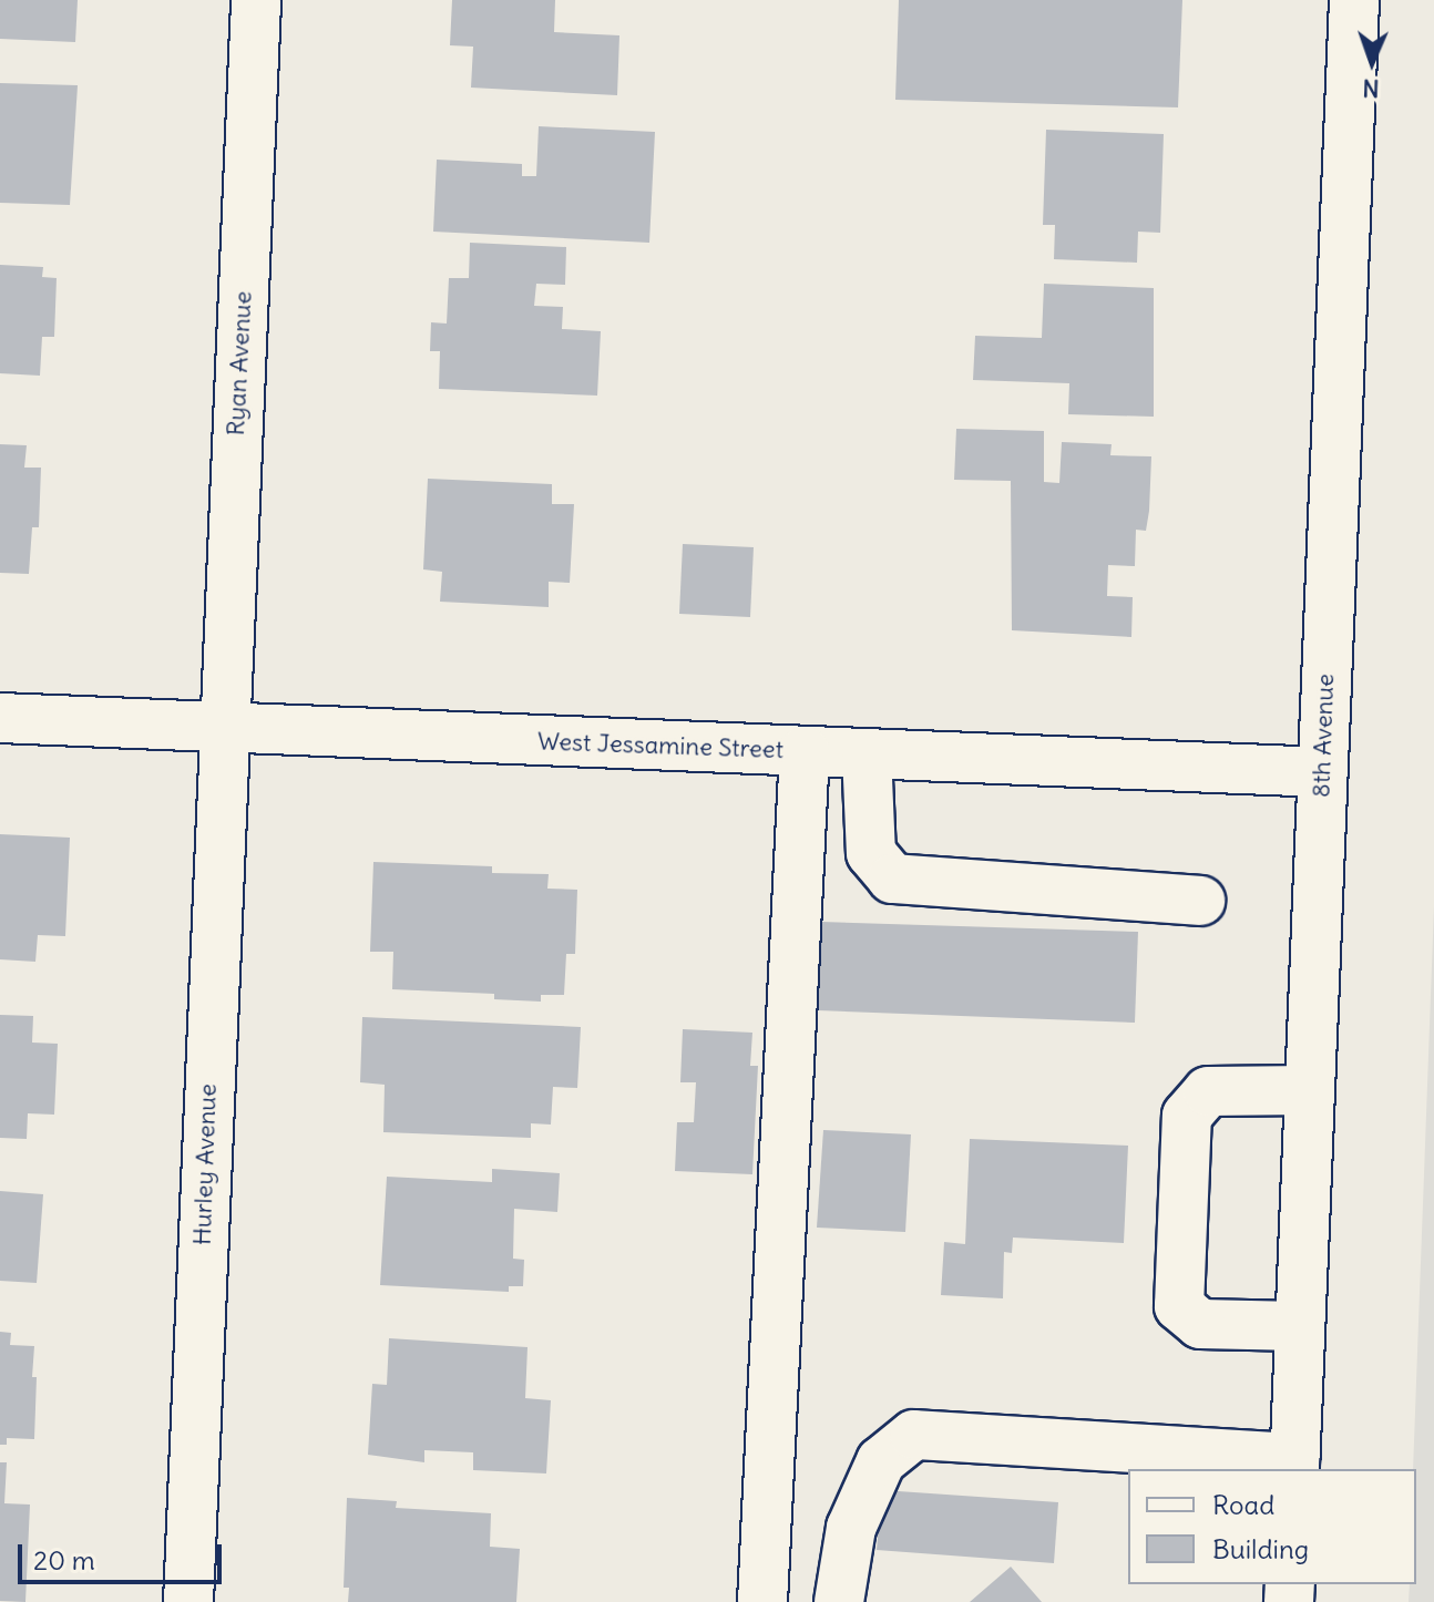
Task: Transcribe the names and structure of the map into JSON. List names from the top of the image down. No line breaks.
{"streets":{"street":["Ryan Avenue","8th Avenue","West Jessamine Street","Hurley Avenue"]},"crossings":[["Ryan Avenue","West Jessamine Street"],["Ryan Avenue","Hurley Avenue"],["8th Avenue","West Jessamine Street"],["West Jessamine Street","Hurley Avenue"]],"legend":["Road","Building"],"scale_bar":"20 m","north":"bottom"}
